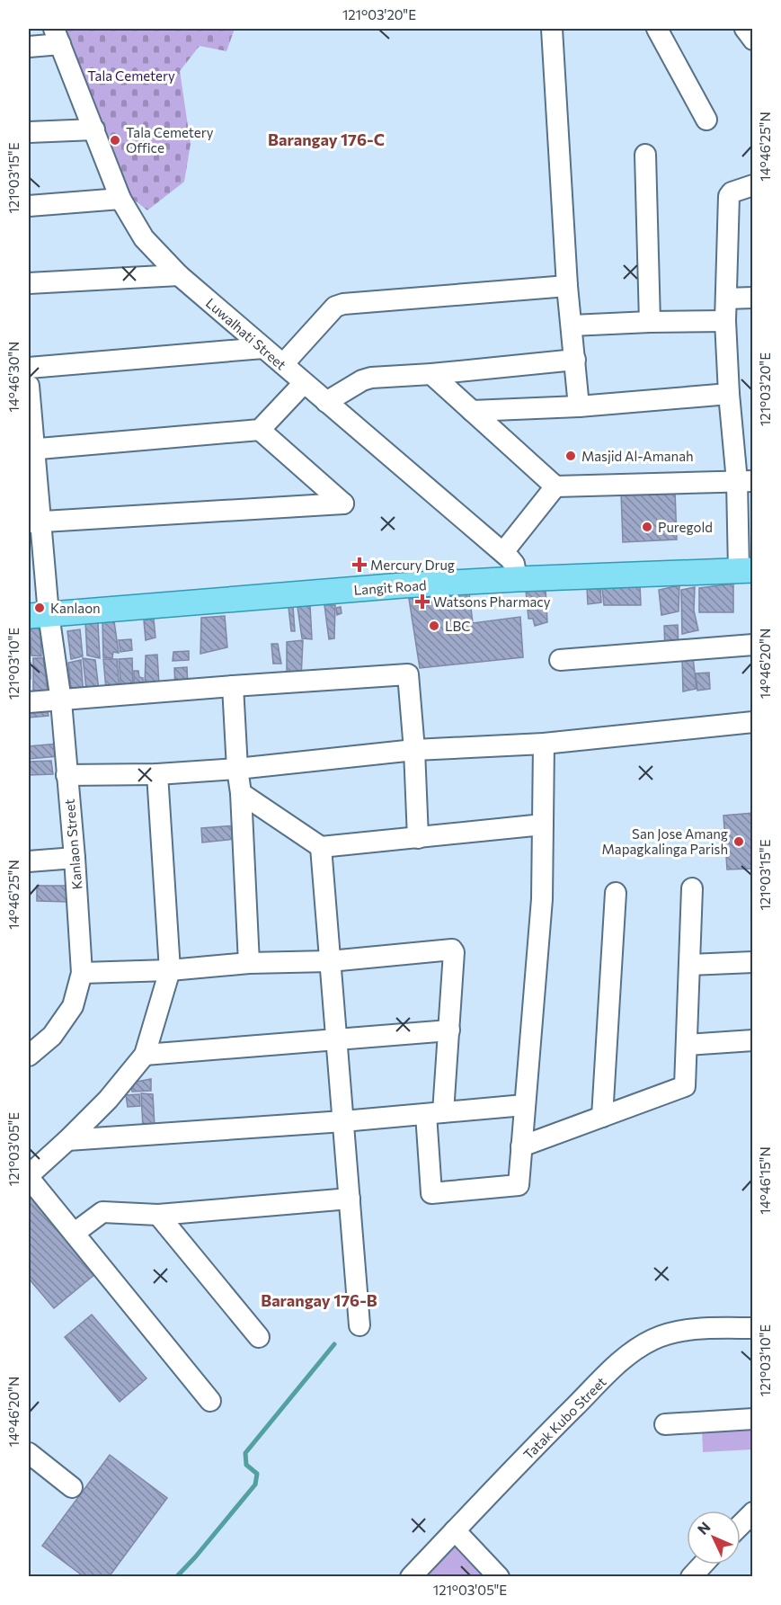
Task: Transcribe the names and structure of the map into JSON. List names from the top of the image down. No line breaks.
{"streets":{"main road":["Langit Road"],"street":["Luwalhati Street","Kanlaon Street","Tatak Kubo Street"]},"crossings":[["Luwalhati Street","Langit Road"],["Langit Road","Kanlaon Street"]],"districts":["Barangay 176-C","Barangay 176-B"],"parks":["Tala Cemetery"],"places":{"other":["Tala Cemetery Office","Masjid Al-Amanah","Puregold","Kanlaon","LBC","San Jose Amang Mapagkalinga Parish"],"health":["Mercury Drug","Watsons Pharmacy"]},"north":"top left","coordinates":["121°03'20\"E","14°46'25\"N","121°03'15\"E","14°46'30\"N","121°03'10\"E","14°46'20\"N","121°03'05\"E","14°46'15\"N"]}
